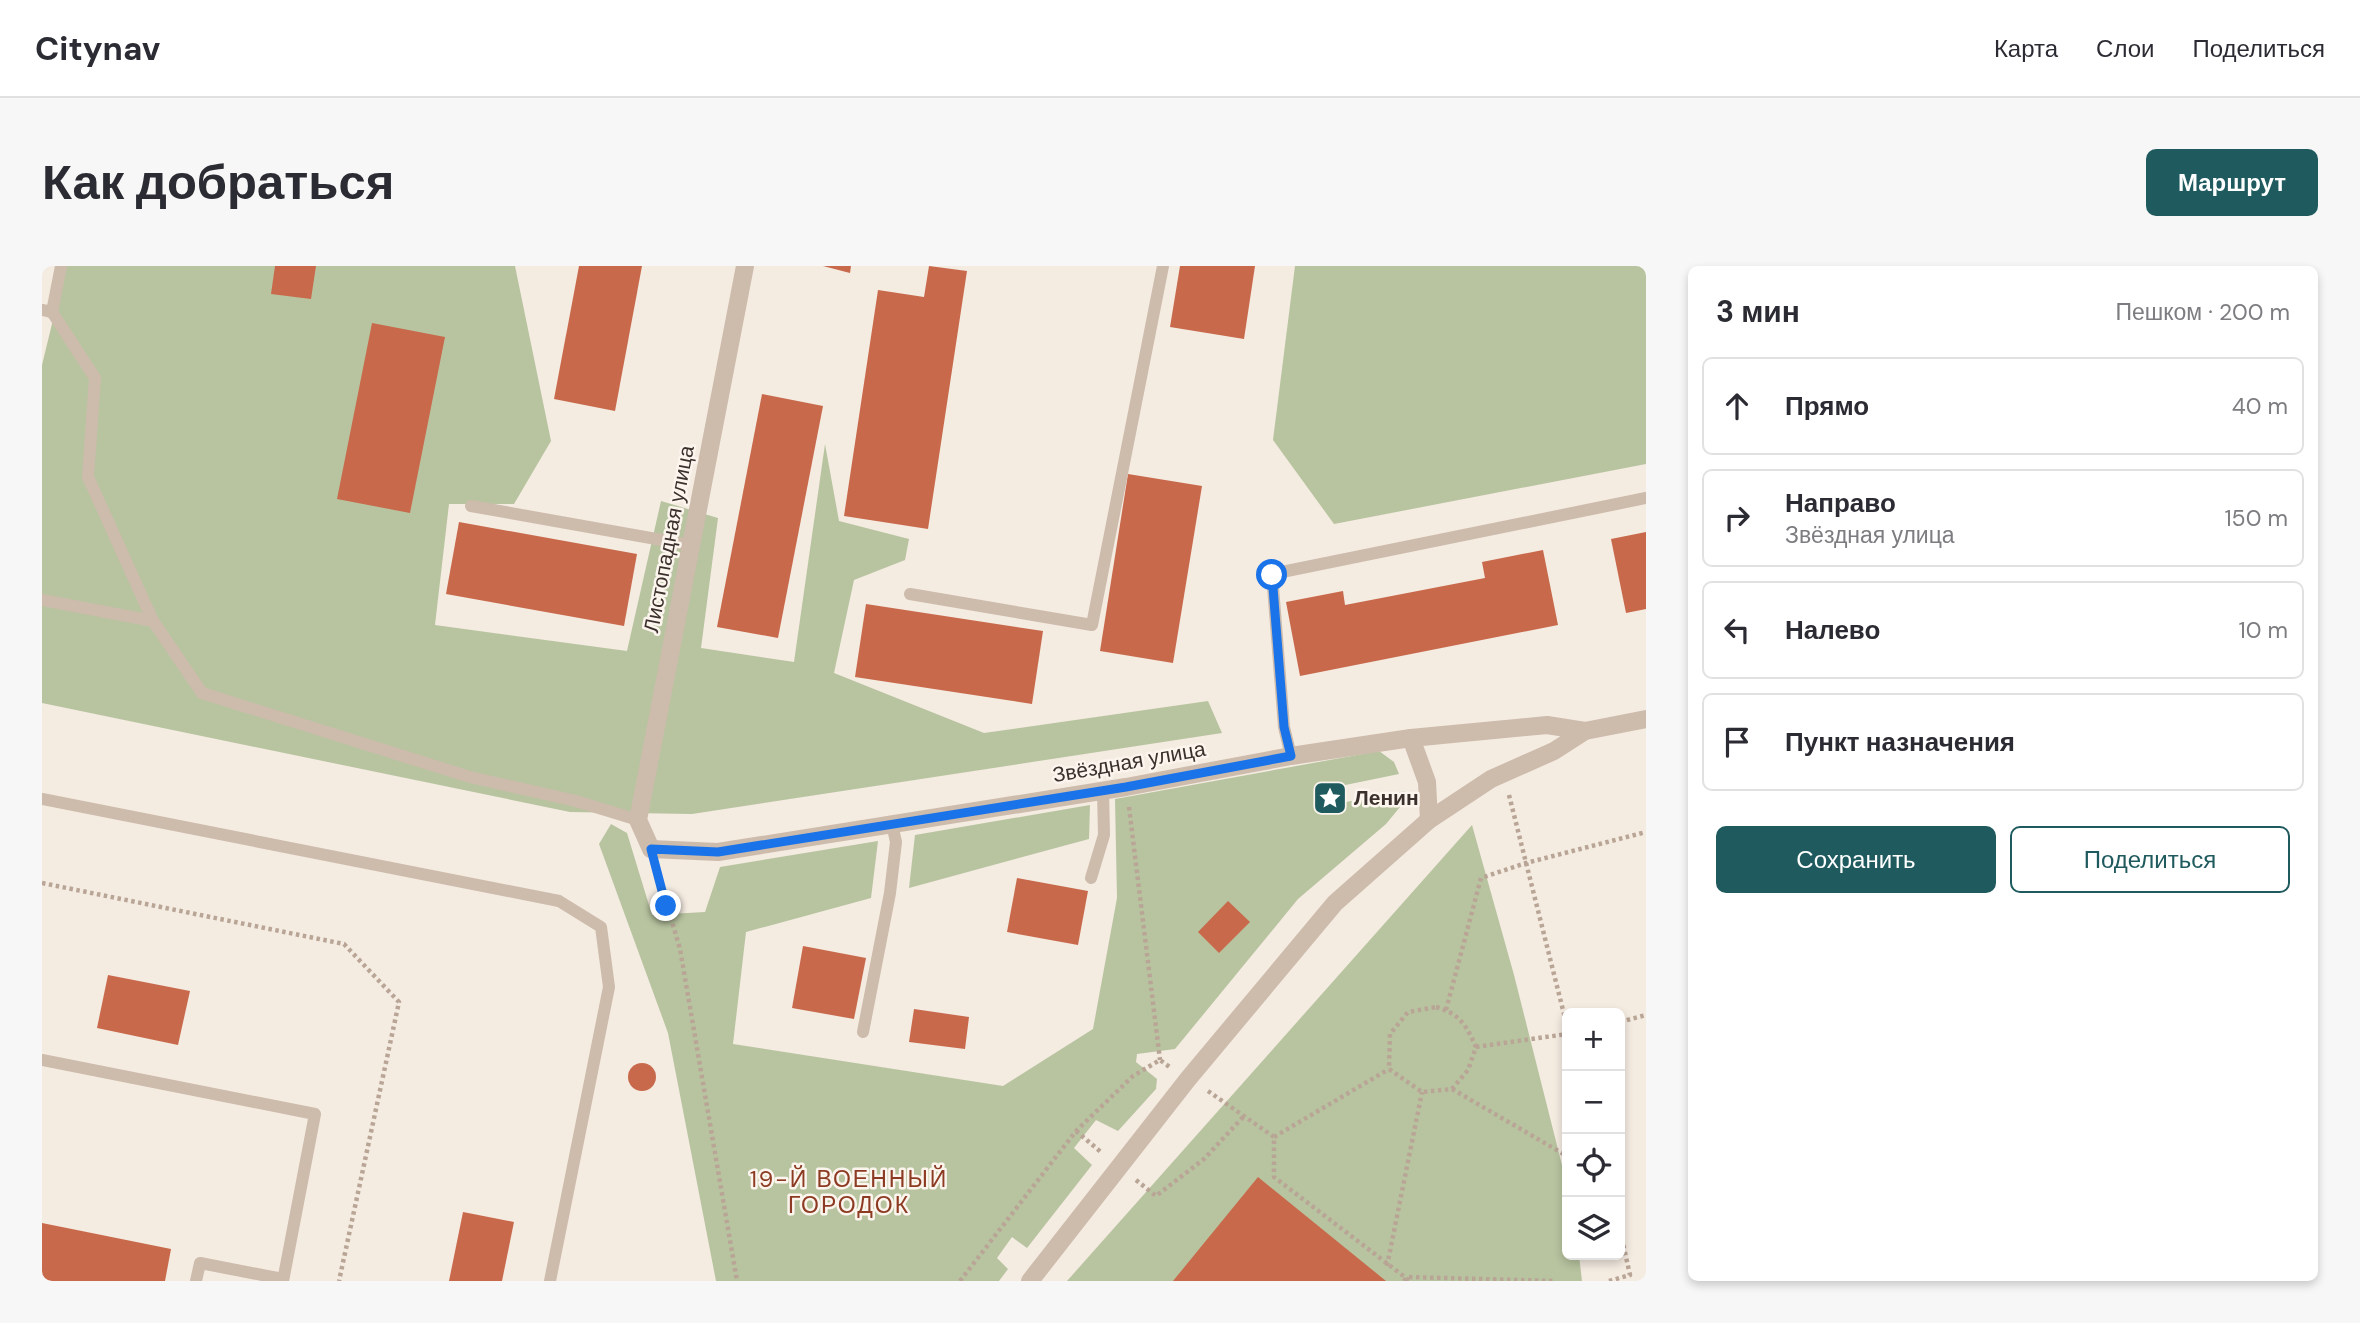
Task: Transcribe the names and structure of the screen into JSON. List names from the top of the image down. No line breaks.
{"streets":{"street":["Листопадная улица","Звёздная улица"]},"districts":["19-Й ВОЕННЫЙ ГОРОДОК"],"places":{"place":["Ленин"]},"page":{"header":"Citynav","nav":["Карта","Слои","Поделиться"],"buttons":["Маршрут",["Сохранить","Поделиться"]],"title":"Как добраться","heading":["3 мин","Пешком · 200 m"],"list":[["Прямо","40 m"],["Направо","Звёздная улица","150 m"],["Налево","10 m"],"Пункт назначения"],"map_buttons":["+","−"]}}
